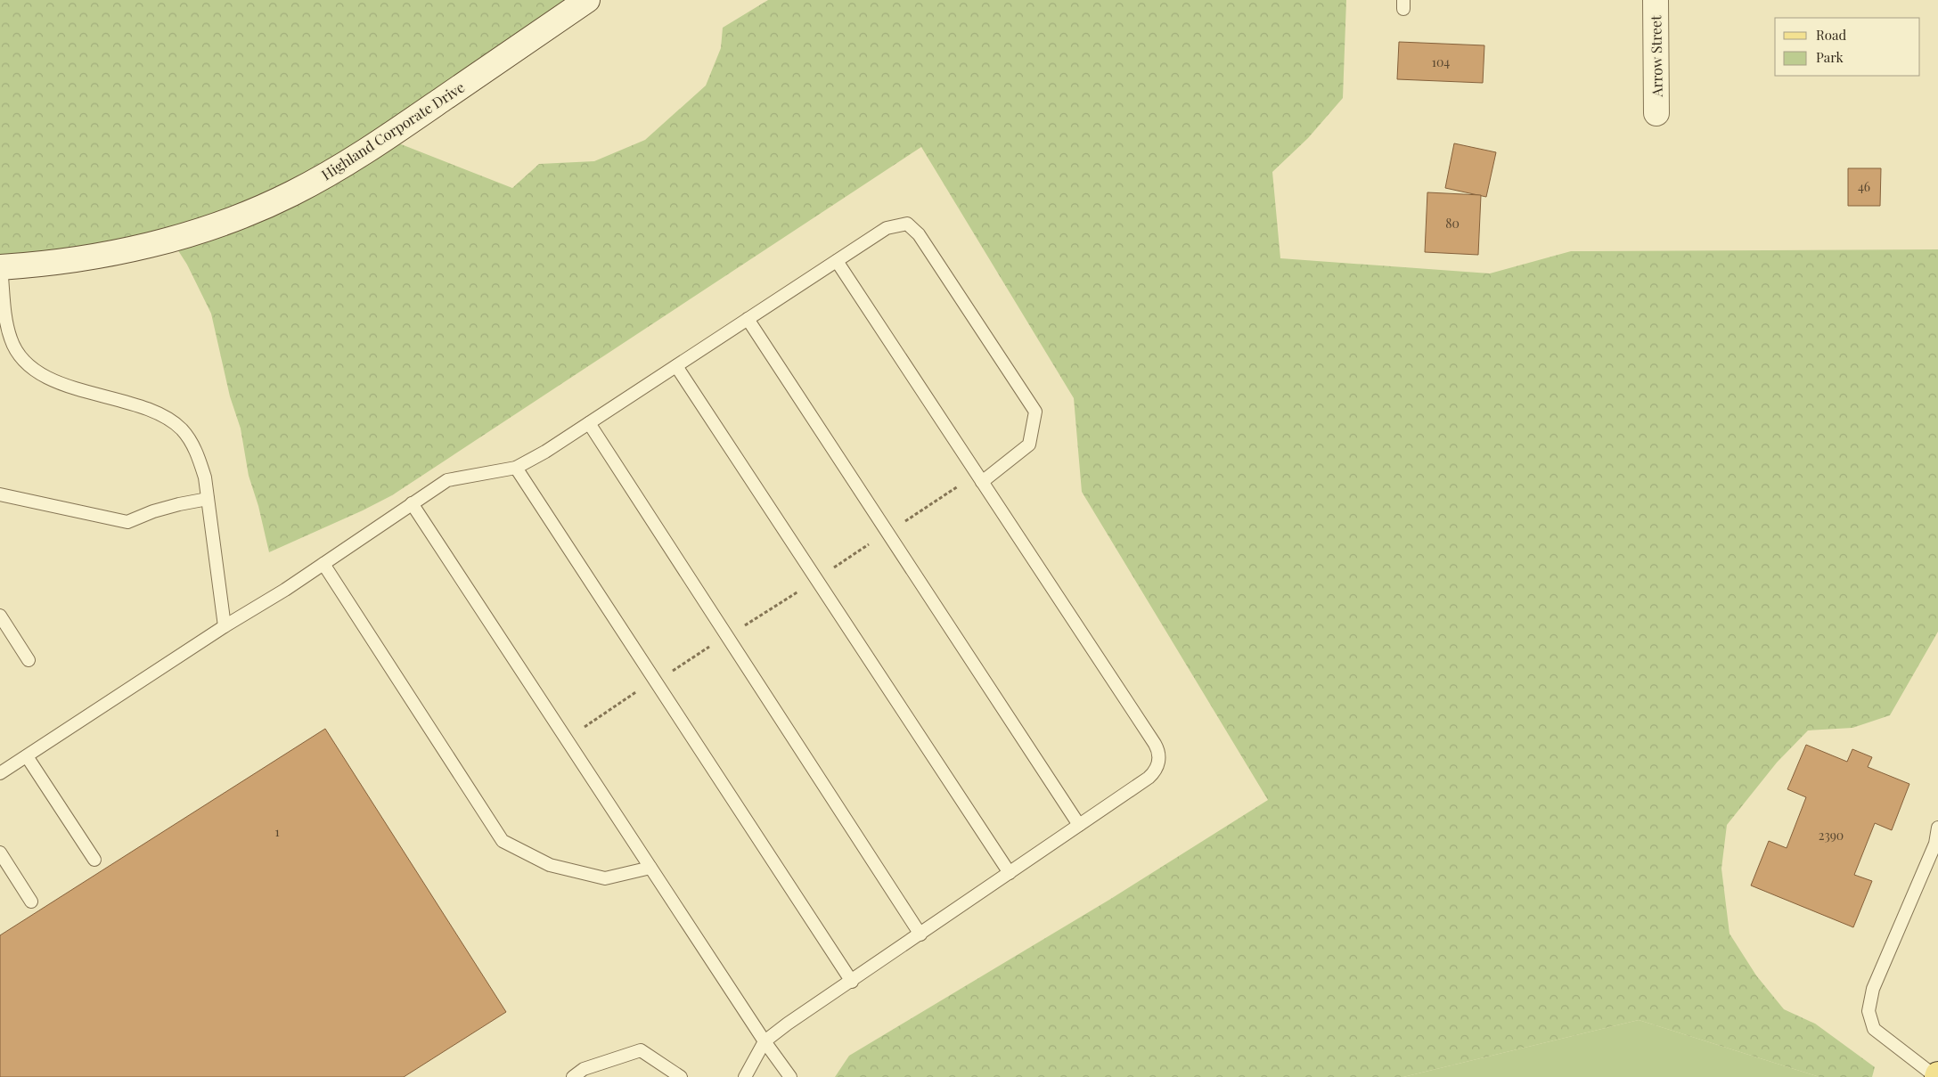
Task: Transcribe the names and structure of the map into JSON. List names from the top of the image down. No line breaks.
{"streets":{"street":["Arrow Street","Highland Corporate Drive"]},"house_numbers":["104","46","80","1","2390"],"legend":["Road","Park"]}
